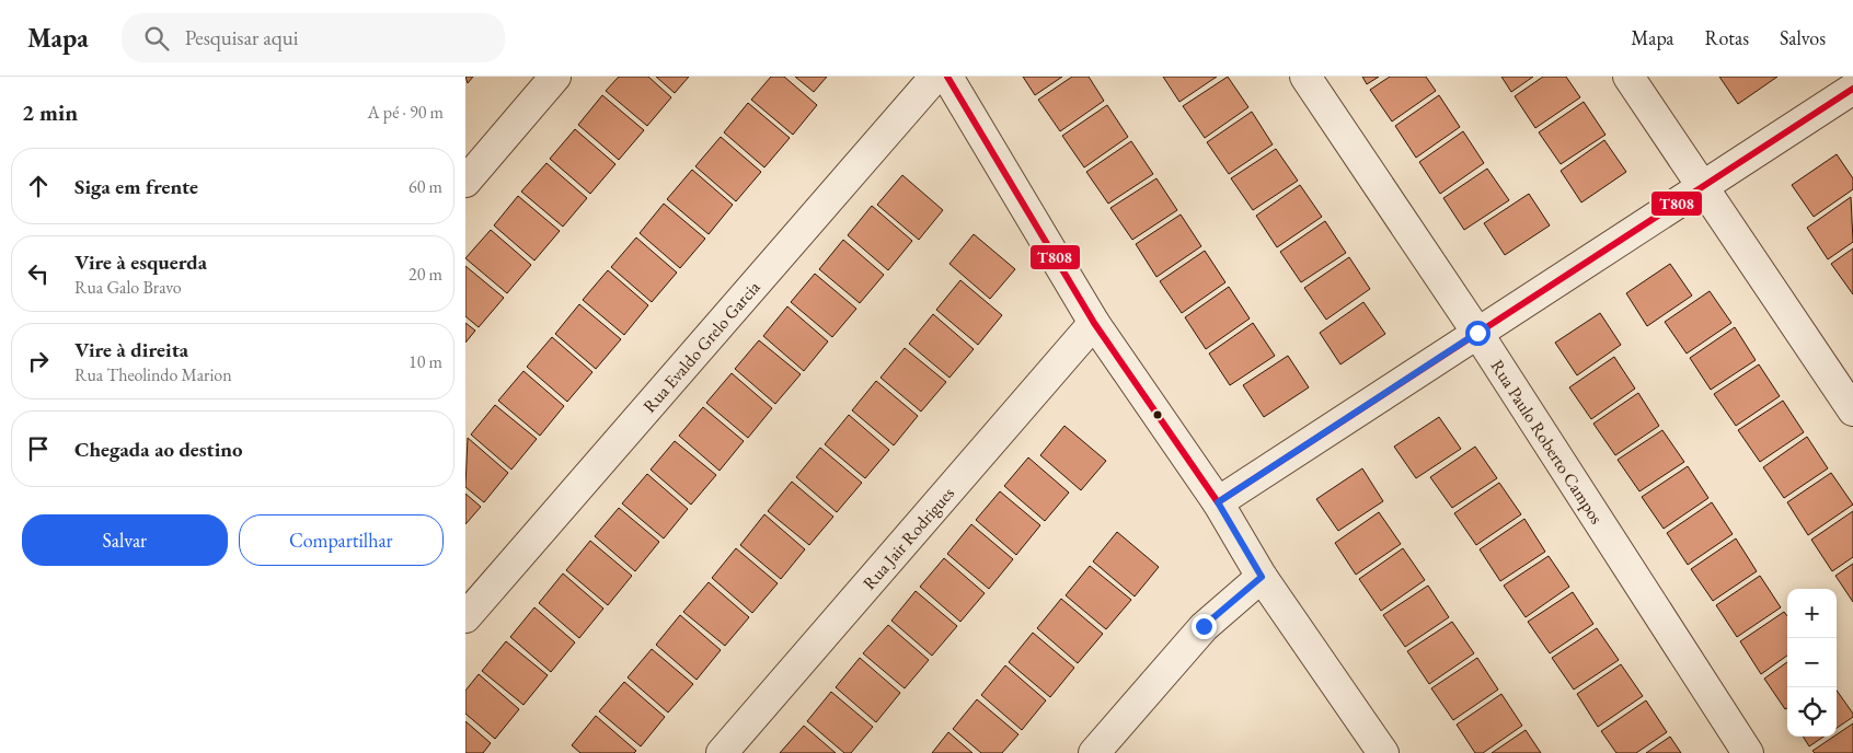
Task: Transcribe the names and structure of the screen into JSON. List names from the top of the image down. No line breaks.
{"streets":{"street":["Rua Evaldo Grelo Garcia","Rua Paulo Roberto Campos","Rua Jair Rodrigues"]},"lines":["transit line T808"],"page":{"header":"Mapa","search":"Pesquisar aqui","nav":["Mapa","Rotas","Salvos"],"heading":["2 min","A pé · 90 m"],"list":[["Siga em frente","60 m"],["Vire à esquerda","Rua Galo Bravo","20 m"],["Vire à direita","Rua Theolindo Marion","10 m"],"Chegada ao destino"],"buttons":["Salvar","Compartilhar"],"map_buttons":["+","−"]}}
